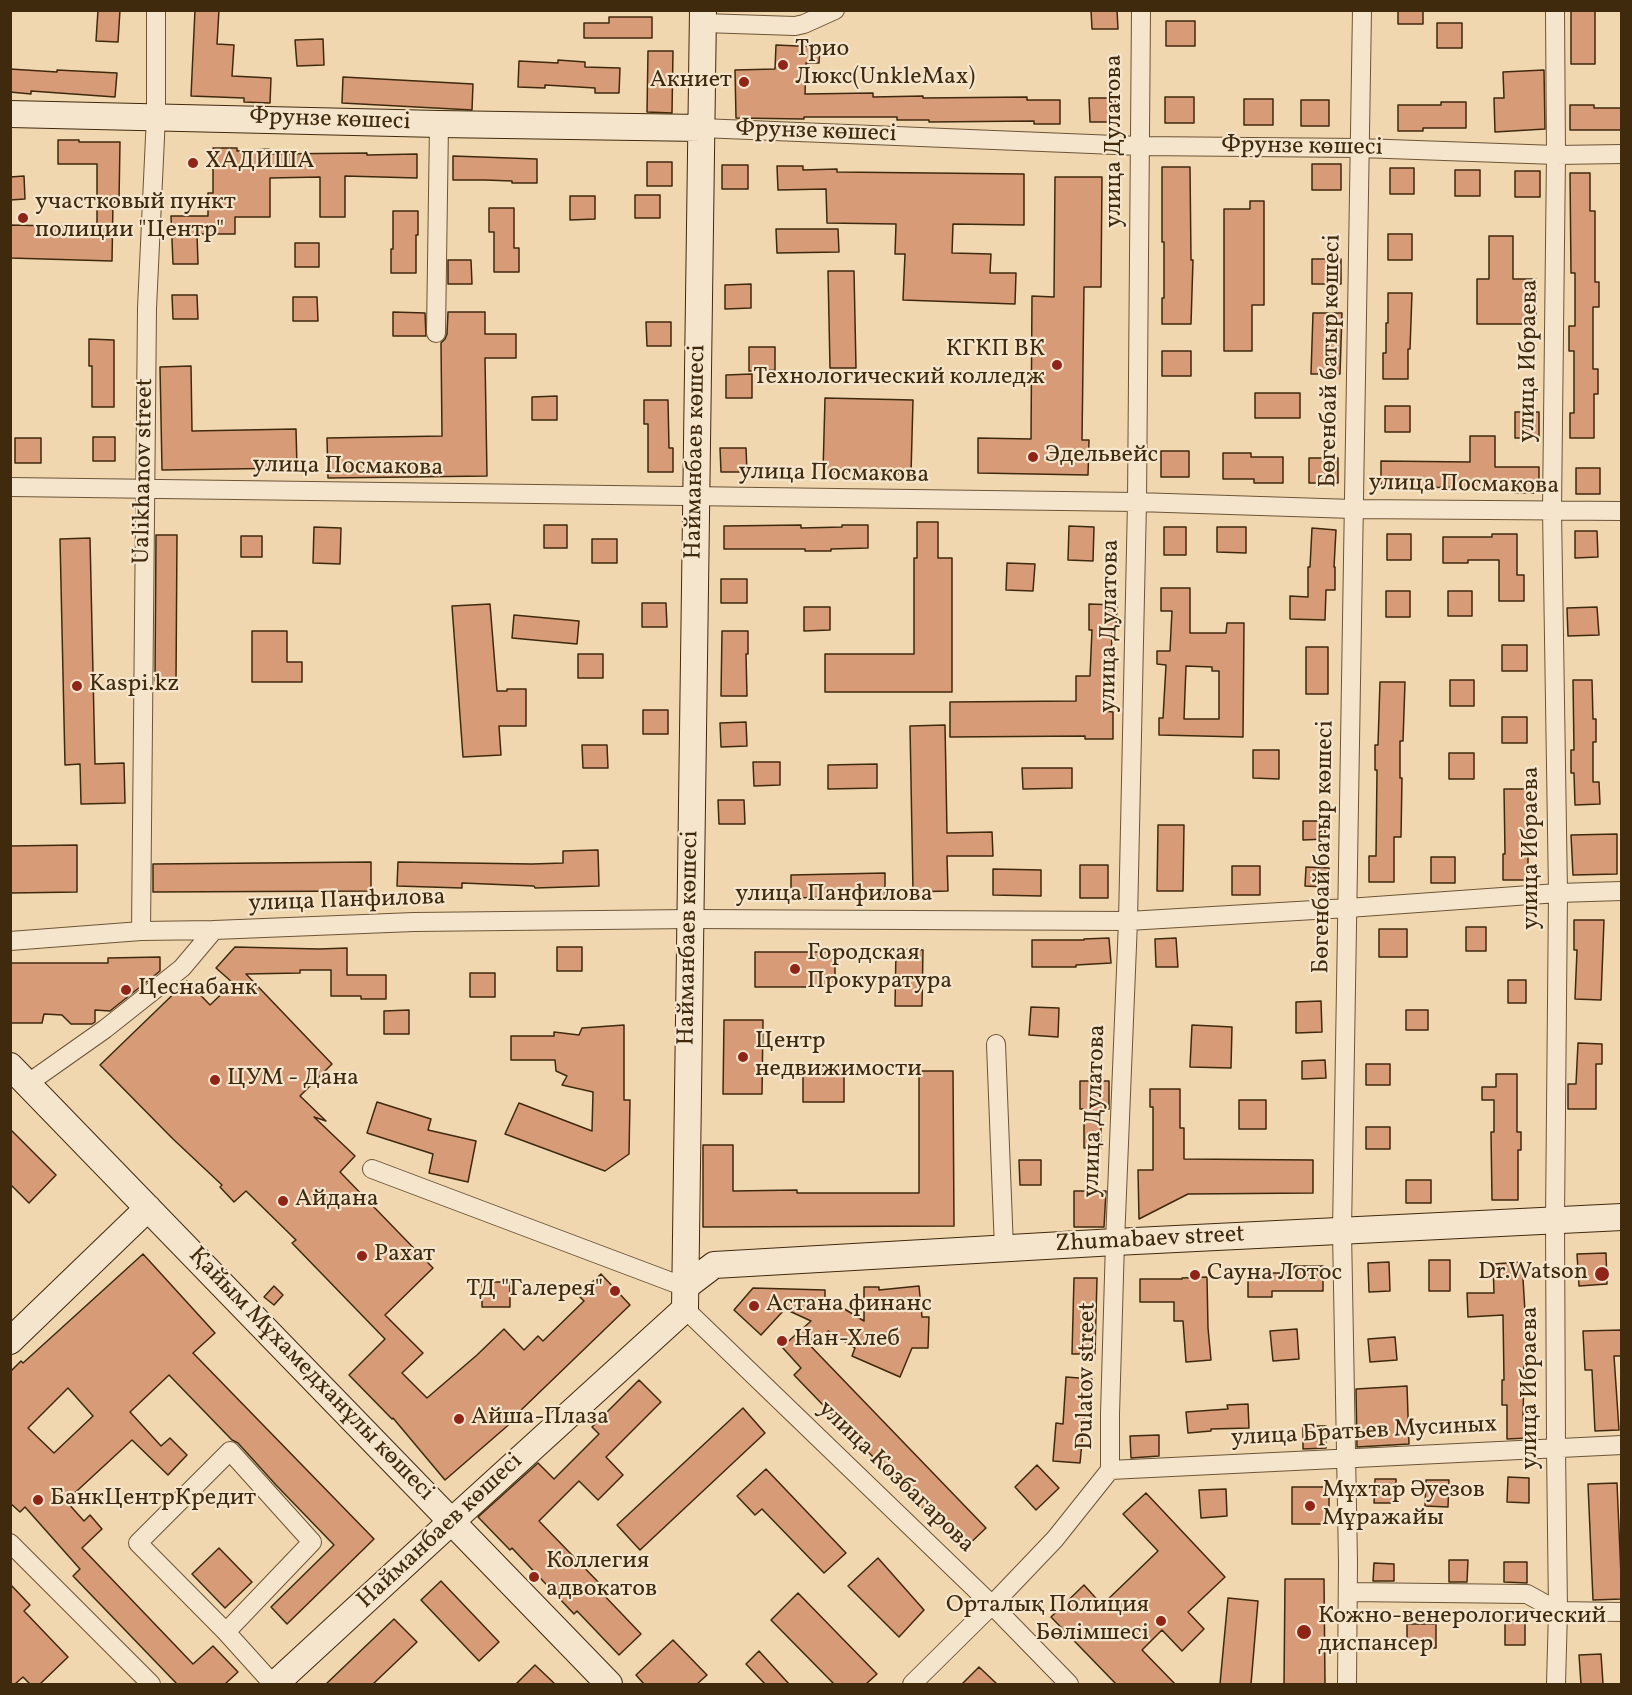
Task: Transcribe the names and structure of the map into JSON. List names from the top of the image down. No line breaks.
{"streets":{"street":["Фрунзе көшесі","улица Дулатова","Бөгенбай батыр көшесі","улица Ибраева","Найманбаев көшесі","улица Посмакова","Ualikhanov street","улица Панфилова","Zhumabaev street","Қайым Мұхамедханұлы көшесі","Dulatov street","улица Братьев Мусиных","улица Козбагарова"]},"crossings":[["Фрунзе көшесі","улица Дулатова"],["Фрунзе көшесі","Бөгенбай батыр көшесі"],["Фрунзе көшесі","улица Ибраева"],["Фрунзе көшесі","Найманбаев көшесі"],["Фрунзе көшесі","Ualikhanov street"],["улица Дулатова","улица Посмакова"],["улица Дулатова","улица Панфилова"],["улица Дулатова","Zhumabaev street"],["улица Дулатова","Dulatov street"],["Бөгенбай батыр көшесі","улица Посмакова"],["Бөгенбай батыр көшесі","улица Панфилова"],["Бөгенбай батыр көшесі","Zhumabaev street"],["Бөгенбай батыр көшесі","улица Братьев Мусиных"],["улица Ибраева","улица Посмакова"],["улица Ибраева","улица Панфилова"],["улица Ибраева","Zhumabaev street"],["улица Ибраева","улица Братьев Мусиных"],["Найманбаев көшесі","улица Посмакова"],["Найманбаев көшесі","улица Панфилова"],["Найманбаев көшесі","Zhumabaev street"],["Найманбаев көшесі","Қайым Мұхамедханұлы көшесі"],["Найманбаев көшесі","улица Козбагарова"],["улица Посмакова","Ualikhanov street"],["Ualikhanov street","улица Панфилова"],["Zhumabaev street","Dulatov street"],["Zhumabaev street","улица Козбагарова"],["Dulatov street","улица Братьев Мусиных"],["Dulatov street","улица Козбагарова"]],"places":["Трио Люкс(UnkleMax)","Акниет","ХАДИША","участковый пункт полиции \"Центр\"","КГКП ВК Технологический колледж","Эдельвейс","Kaspi.kz","Городская Прокуратура","Цеснабанк","Центр недвижимости","ЦУМ - Дана","Айдана","Рахат","Dr.Watson","Сауна Лотос","ТД \"Галерея\"","Астана финанс","Нан-Хлеб","Айша-Плаза","БанкЦентрКредит","Мұхтар Әуезов Мұражайы","Коллегия адвокатов","Орталық Полиция Бөлімшесі","Кожно-венерологический диспансер"]}
